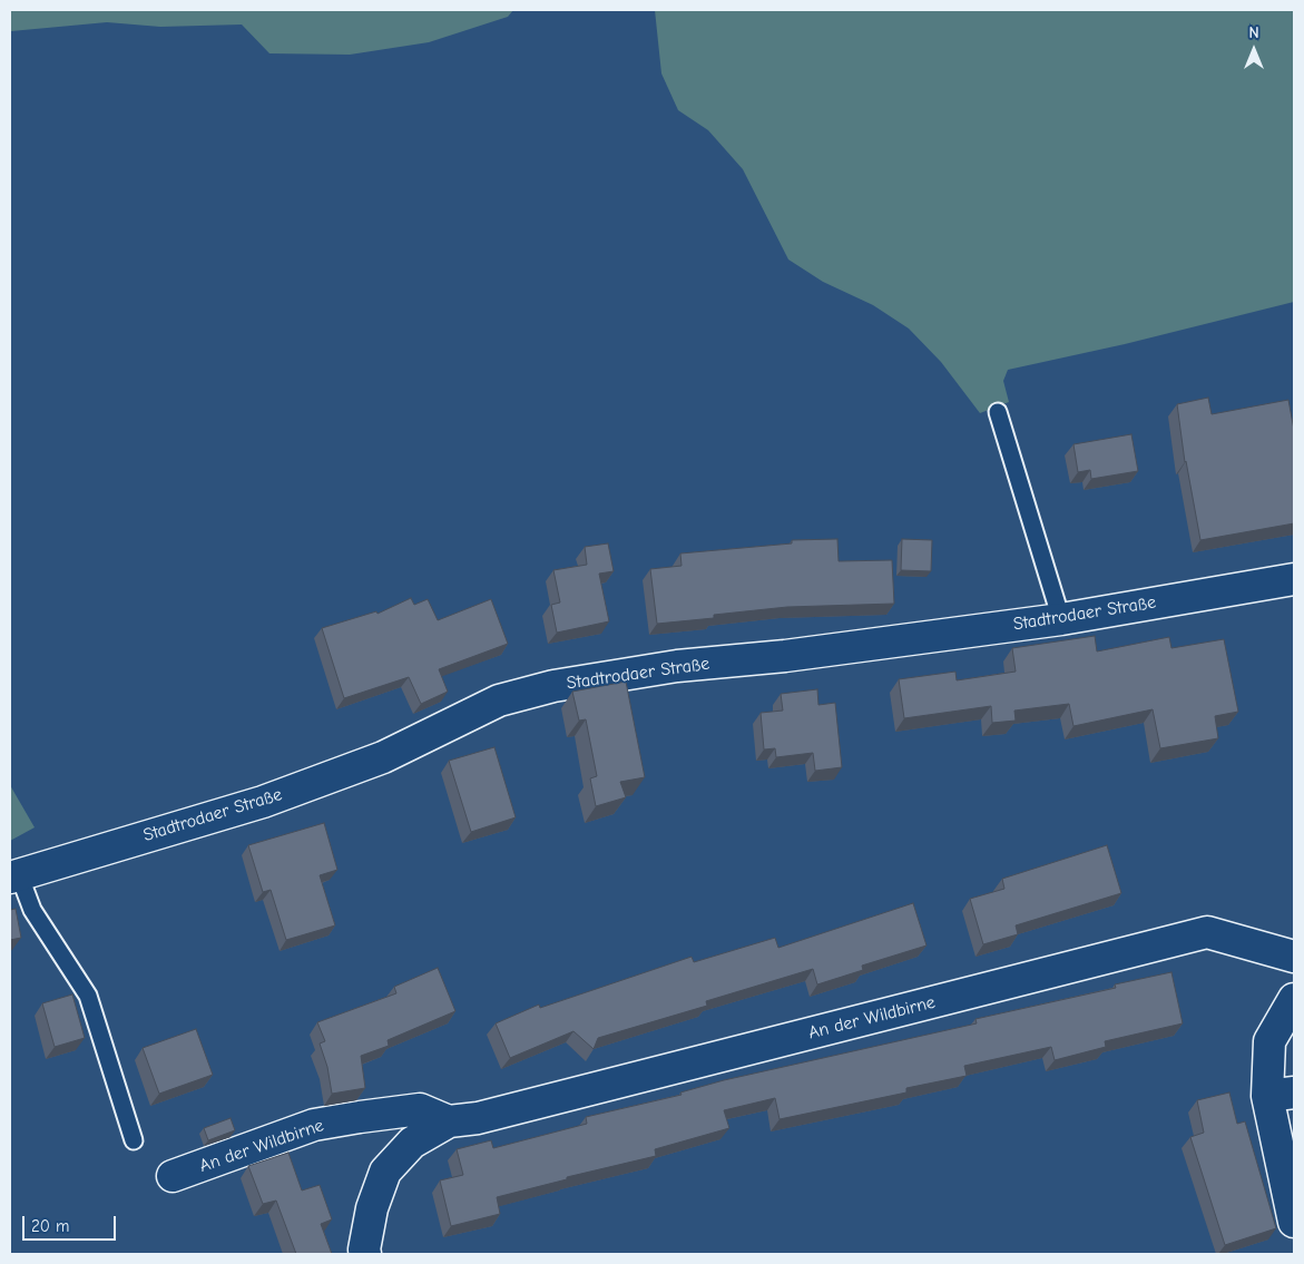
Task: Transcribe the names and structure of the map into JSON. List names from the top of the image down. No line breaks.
{"streets":{"street":["Stadtrodaer Straße","An der Wildbirne"]},"scale_bar":"20 m","north":"top"}
